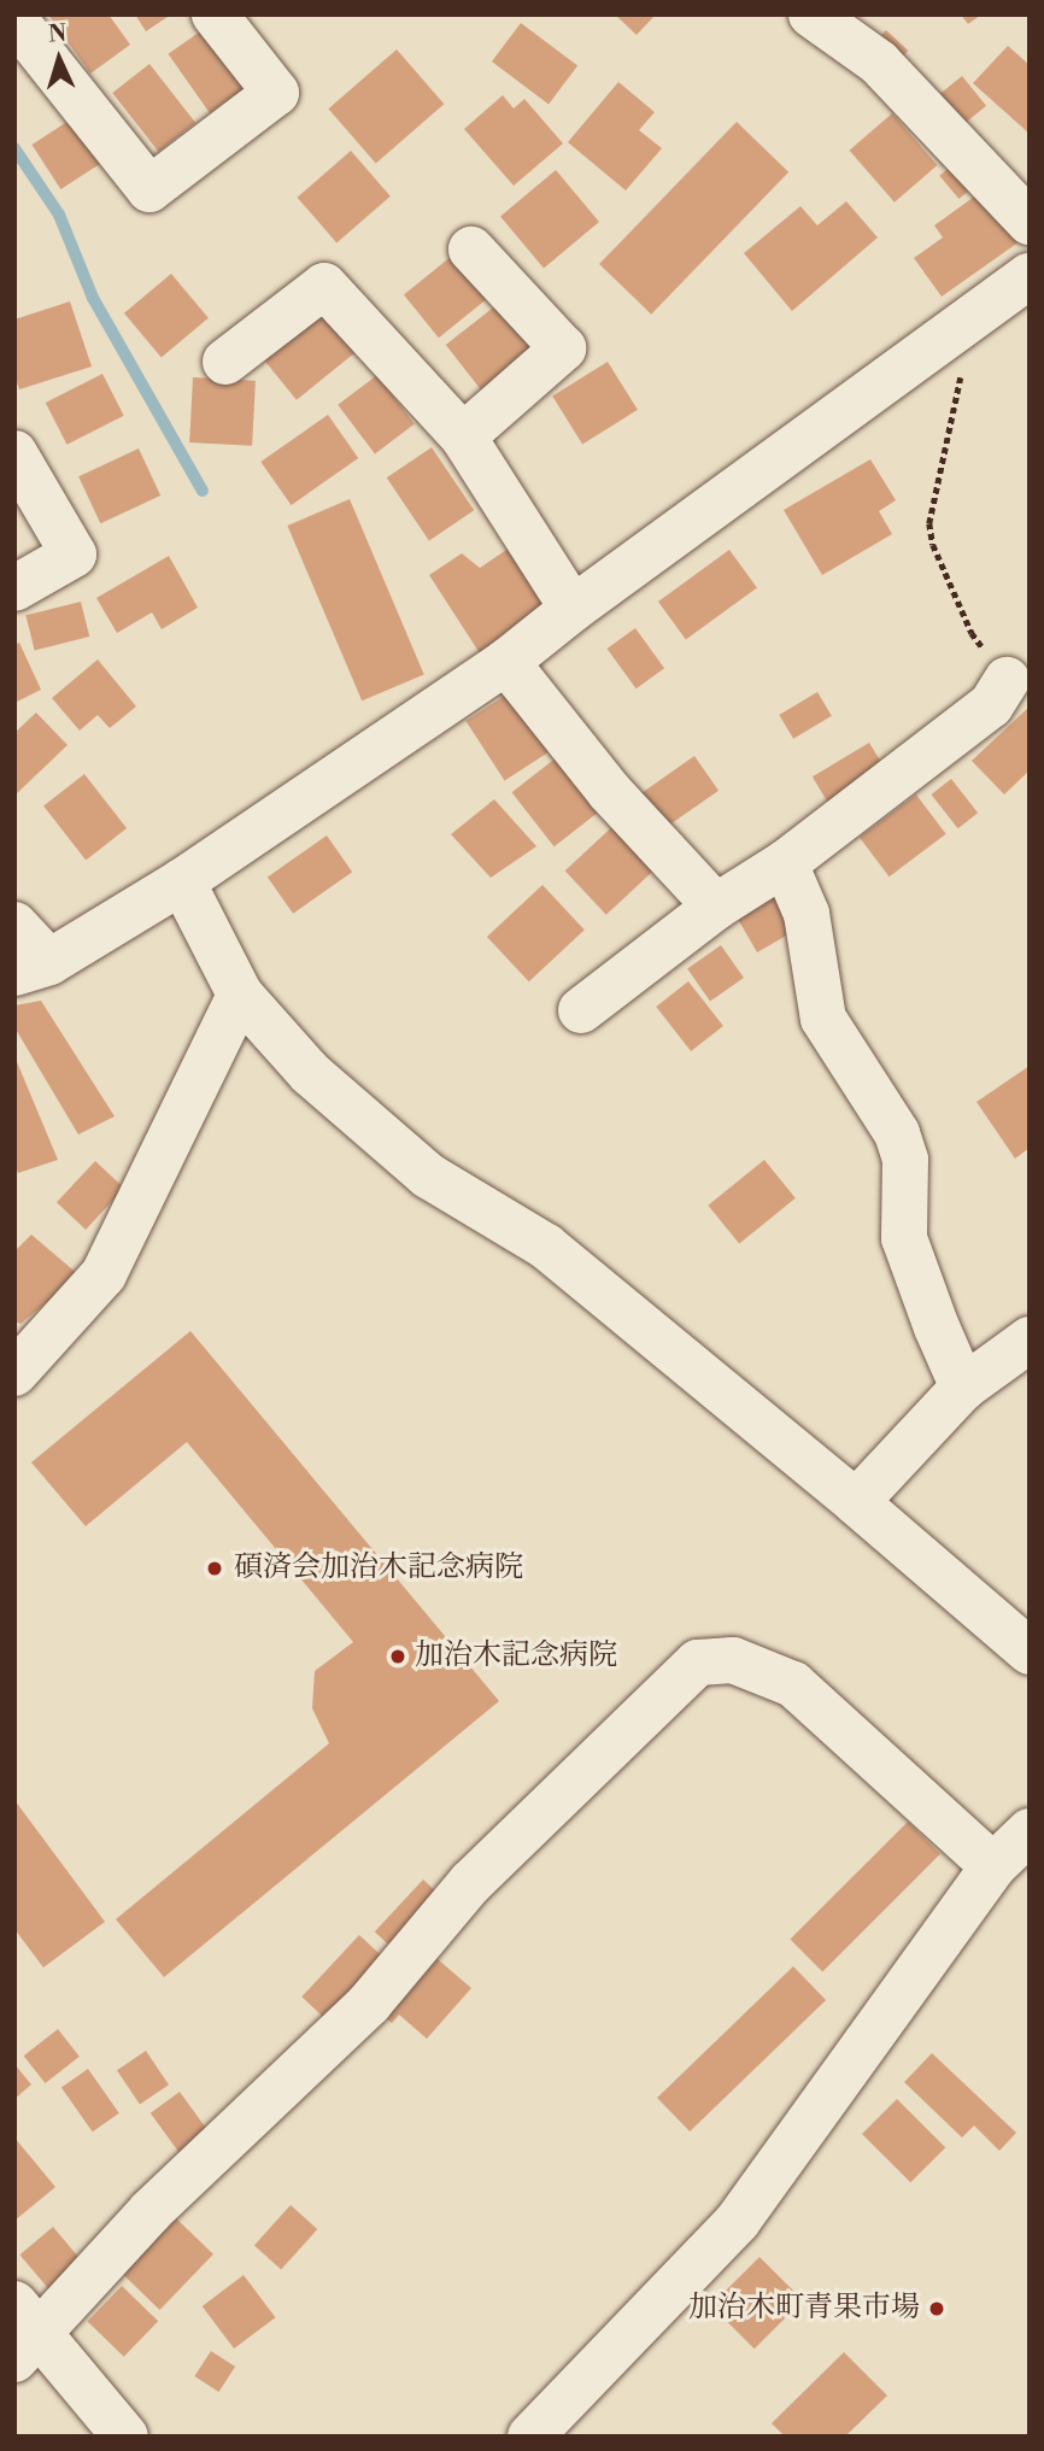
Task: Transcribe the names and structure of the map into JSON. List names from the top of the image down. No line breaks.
{"places":["碩済会加治木記念病院","加治木記念病院","加治木町青果市場"],"north":"top"}
